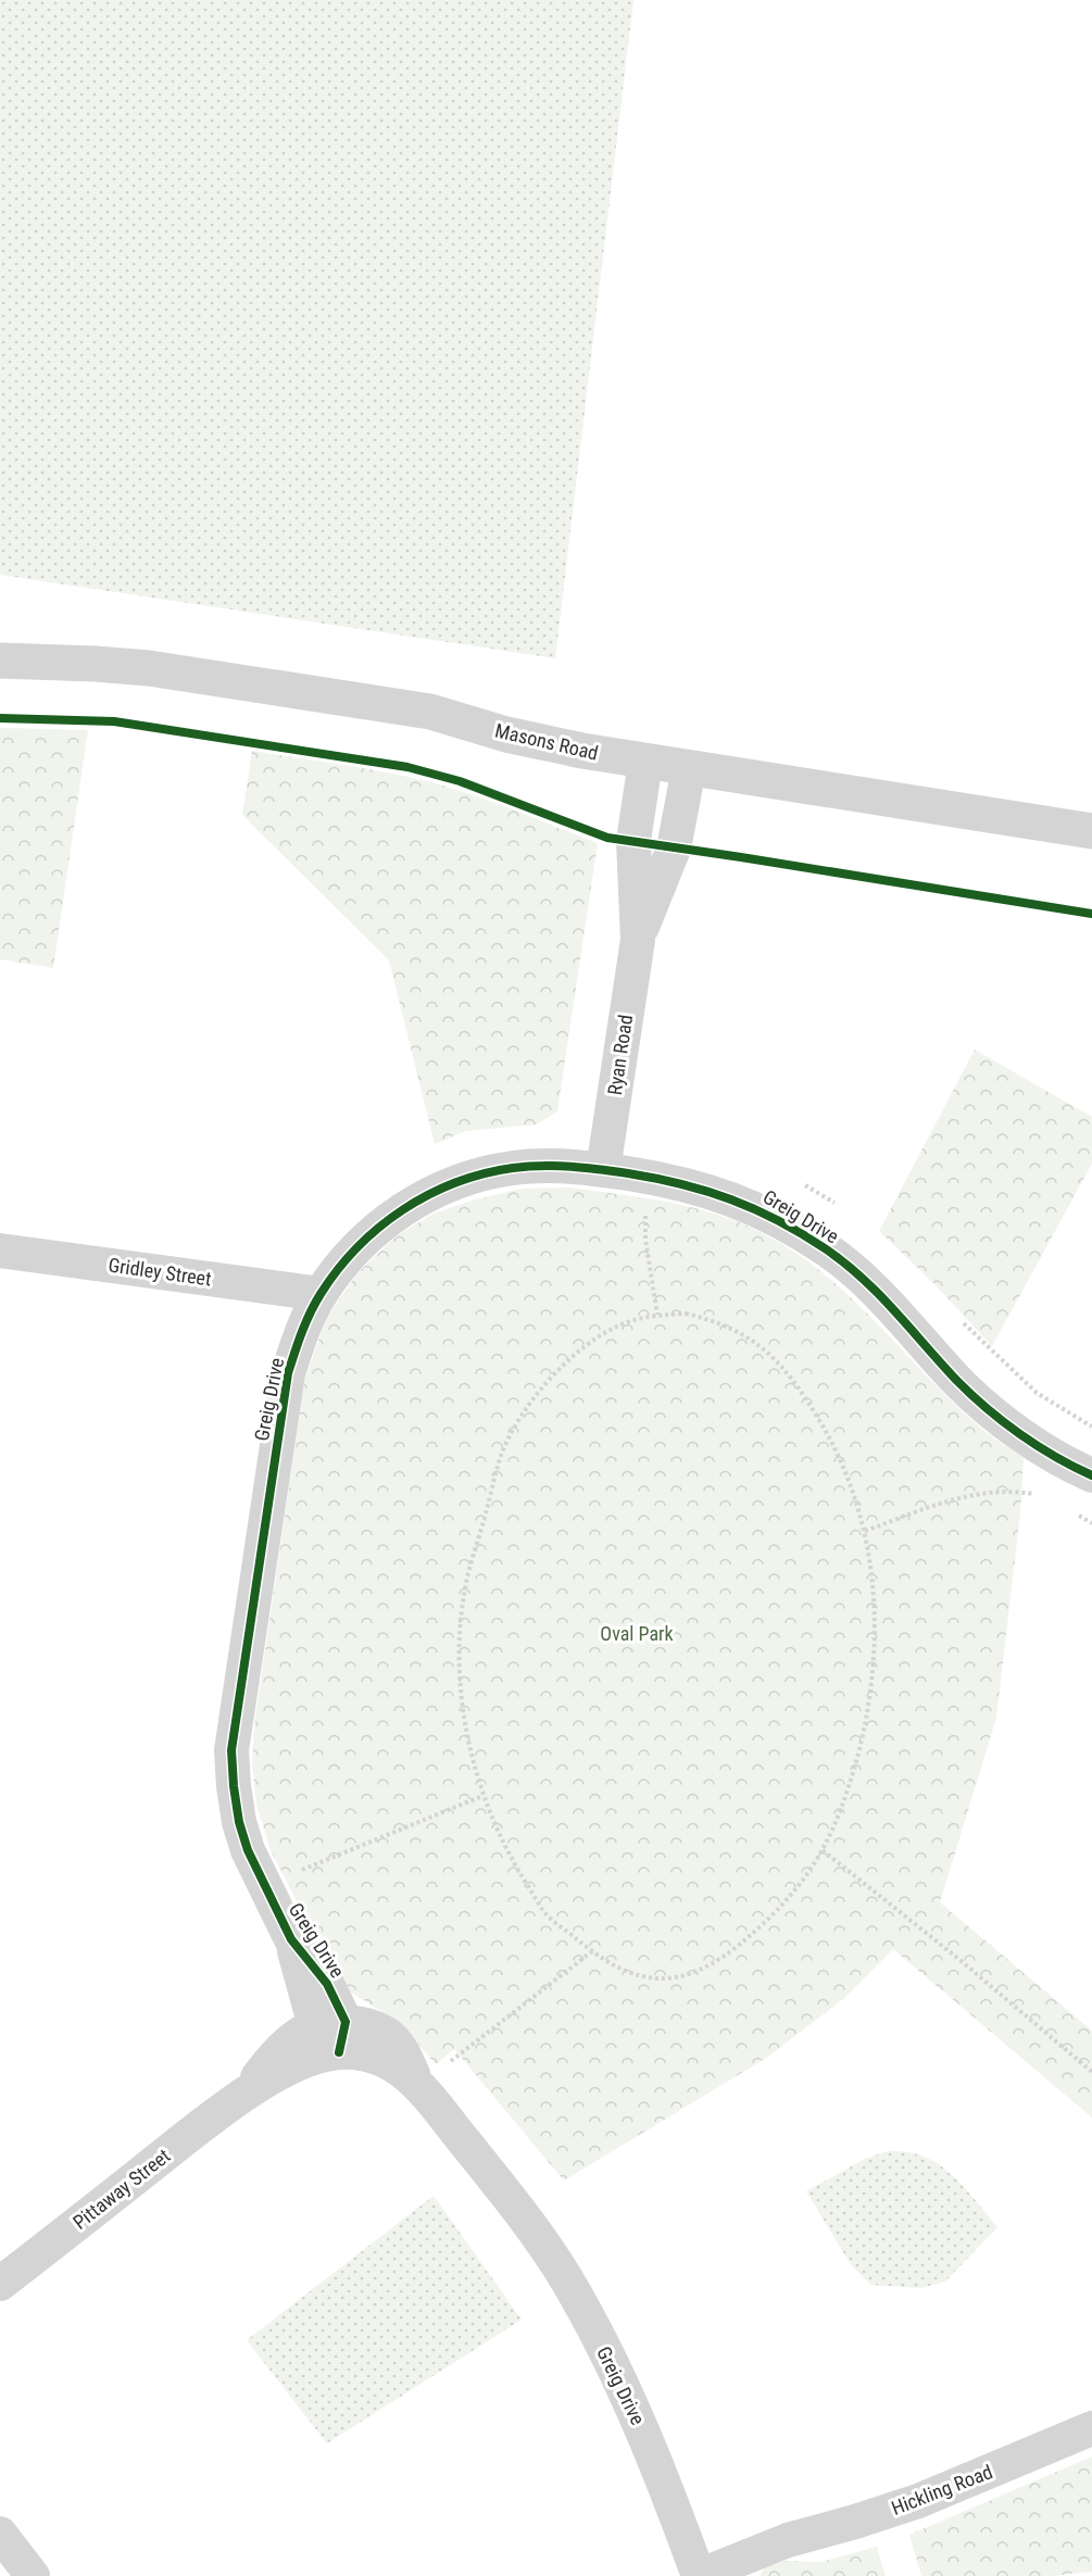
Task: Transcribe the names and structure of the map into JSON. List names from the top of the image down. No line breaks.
{"streets":{"street":["Masons Road","Ryan Road","Greig Drive","Gridley Street","Pittaway Street","Hickling Road"]},"crossings":[["Masons Road","Ryan Road"],["Ryan Road","Greig Drive"],["Greig Drive","Gridley Street"],["Greig Drive","Pittaway Street"],["Greig Drive","Hickling Road"]],"parks":["Oval Park"]}
